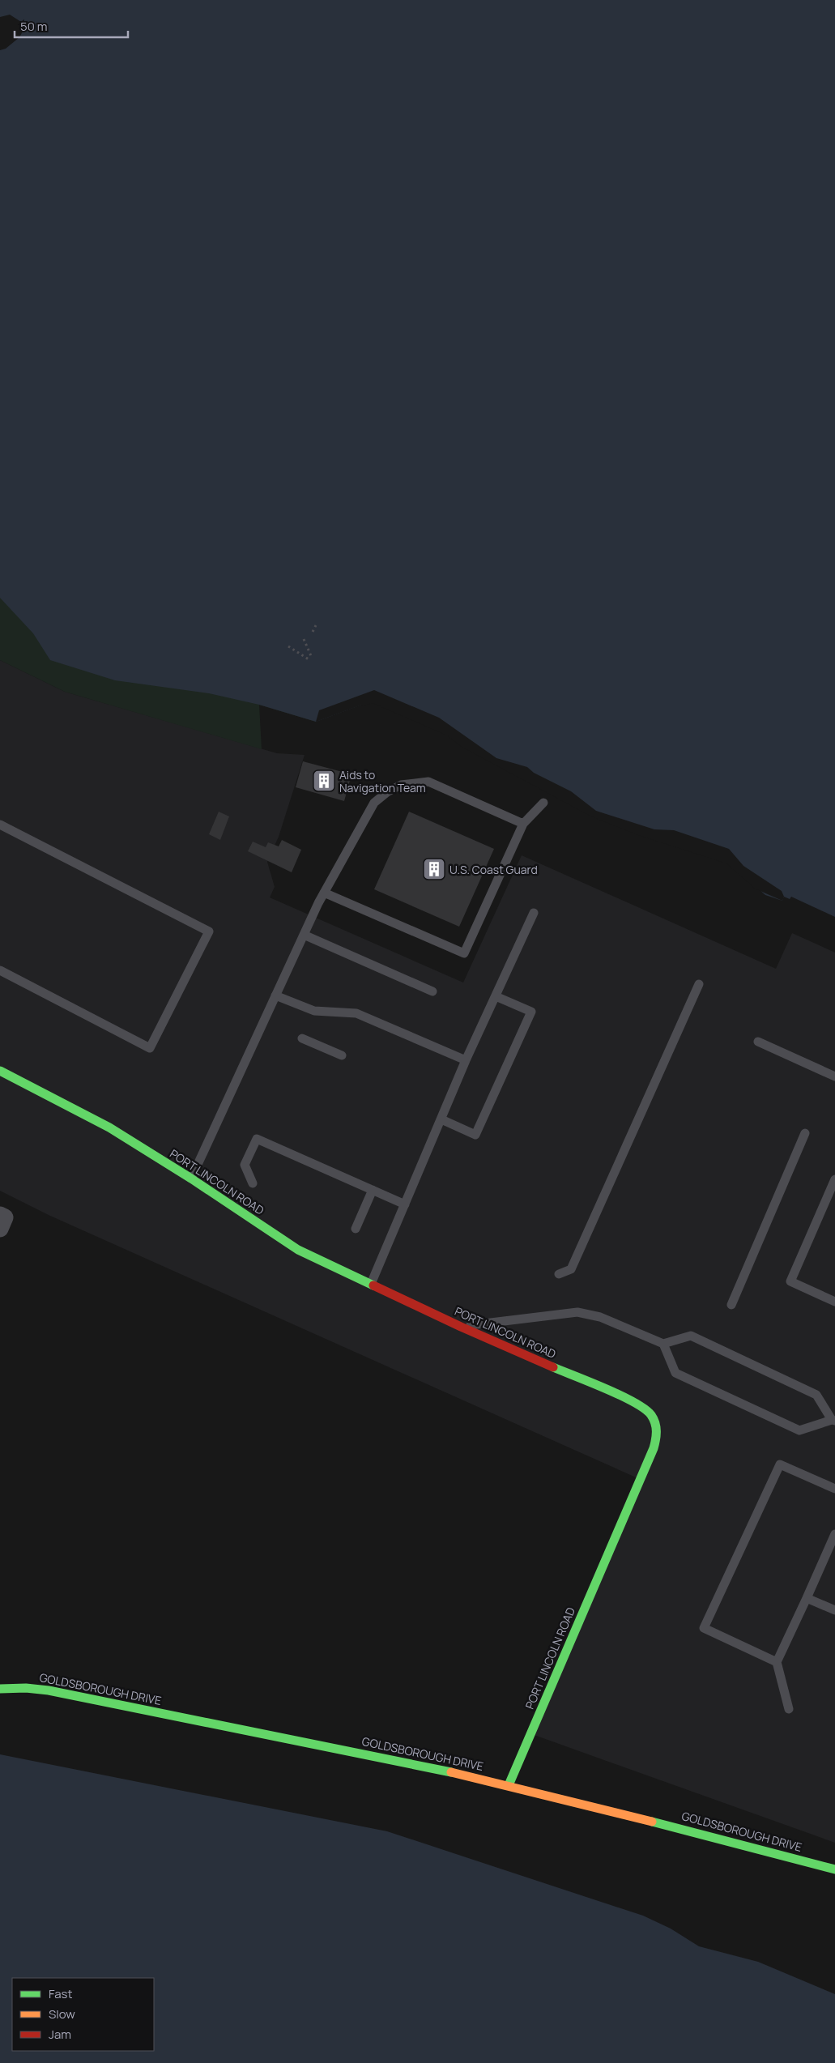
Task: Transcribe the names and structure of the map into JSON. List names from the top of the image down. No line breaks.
{"streets":{"street":["PORT LINCOLN ROAD","GOLDSBOROUGH DRIVE"]},"crossings":[["PORT LINCOLN ROAD","GOLDSBOROUGH DRIVE"]],"places":{"building":["Aids to Navigation Team","U.S. Coast Guard"]},"legend":["Fast","Slow","Jam"],"scale_bar":"50 m"}
